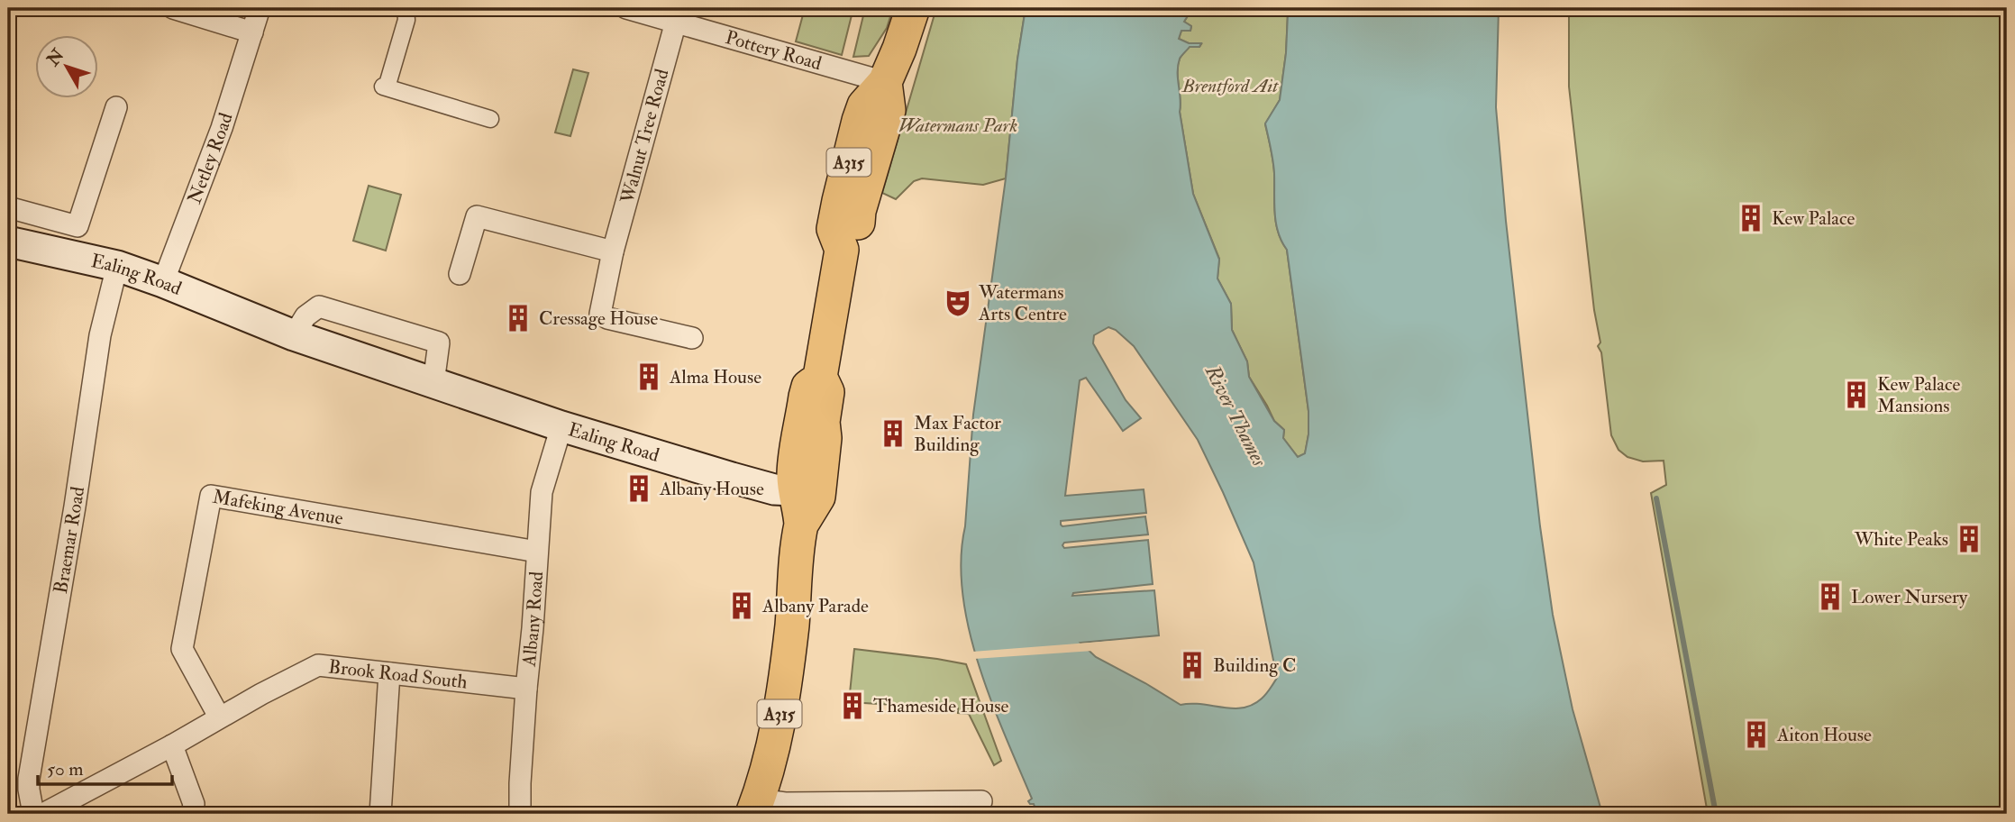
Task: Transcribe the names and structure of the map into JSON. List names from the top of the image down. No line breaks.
{"streets":{"main road":["A315","Ealing Road"],"street":["Pottery Road","Walnut Tree Road","Netley Road","Mafeking Avenue","Braemar Road","Albany Road","Brook Road South"]},"crossings":[["Pottery Road","Walnut Tree Road"],["Pottery Road","A315"],["Netley Road","Ealing Road"],["A315","Ealing Road"],["Ealing Road","Braemar Road"],["Ealing Road","Albany Road"],["Mafeking Avenue","Albany Road"],["Mafeking Avenue","Brook Road South"],["Albany Road","Brook Road South"]],"water":["River Thames"],"parks":["Brentford Ait","Watermans Park"],"places":{"building":["Kew Palace","Cressage House","Alma House","Kew Palace Mansions","Max Factor Building","Albany House","White Peaks","Lower Nursery","Albany Parade","Building C","Thameside House","Aiton House"],"theatre":["Watermans Arts Centre"]},"scale_bar":"50 m","north":"top left"}
